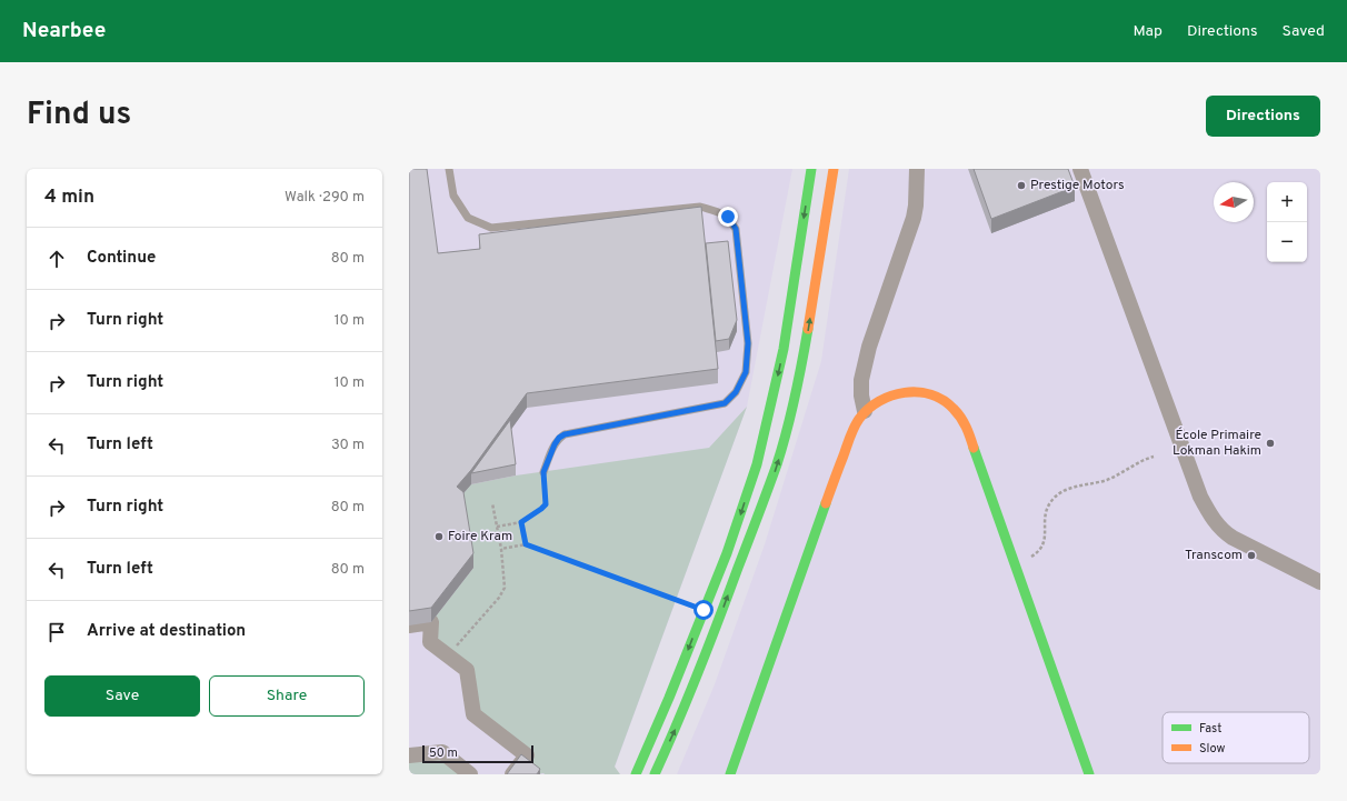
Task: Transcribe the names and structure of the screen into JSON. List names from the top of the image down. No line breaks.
{"places":["Prestige Motors","École Primaire Lokman Hakim","Foire Kram","Transcom"],"legend":["Fast","Slow"],"scale_bar":"50 m","north":"left","page":{"header":"Nearbee","nav":["Map","Directions","Saved"],"title":"Find us","buttons":["Directions",["Save","Share"]],"heading":["4 min","Walk · 290 m"],"map_buttons":["+","−"],"list":[["Continue","80 m"],["Turn right","10 m"],["Turn right","10 m"],["Turn left","30 m"],["Turn right","80 m"],["Turn left","80 m"],"Arrive at destination"],"scale":"50 m"}}
